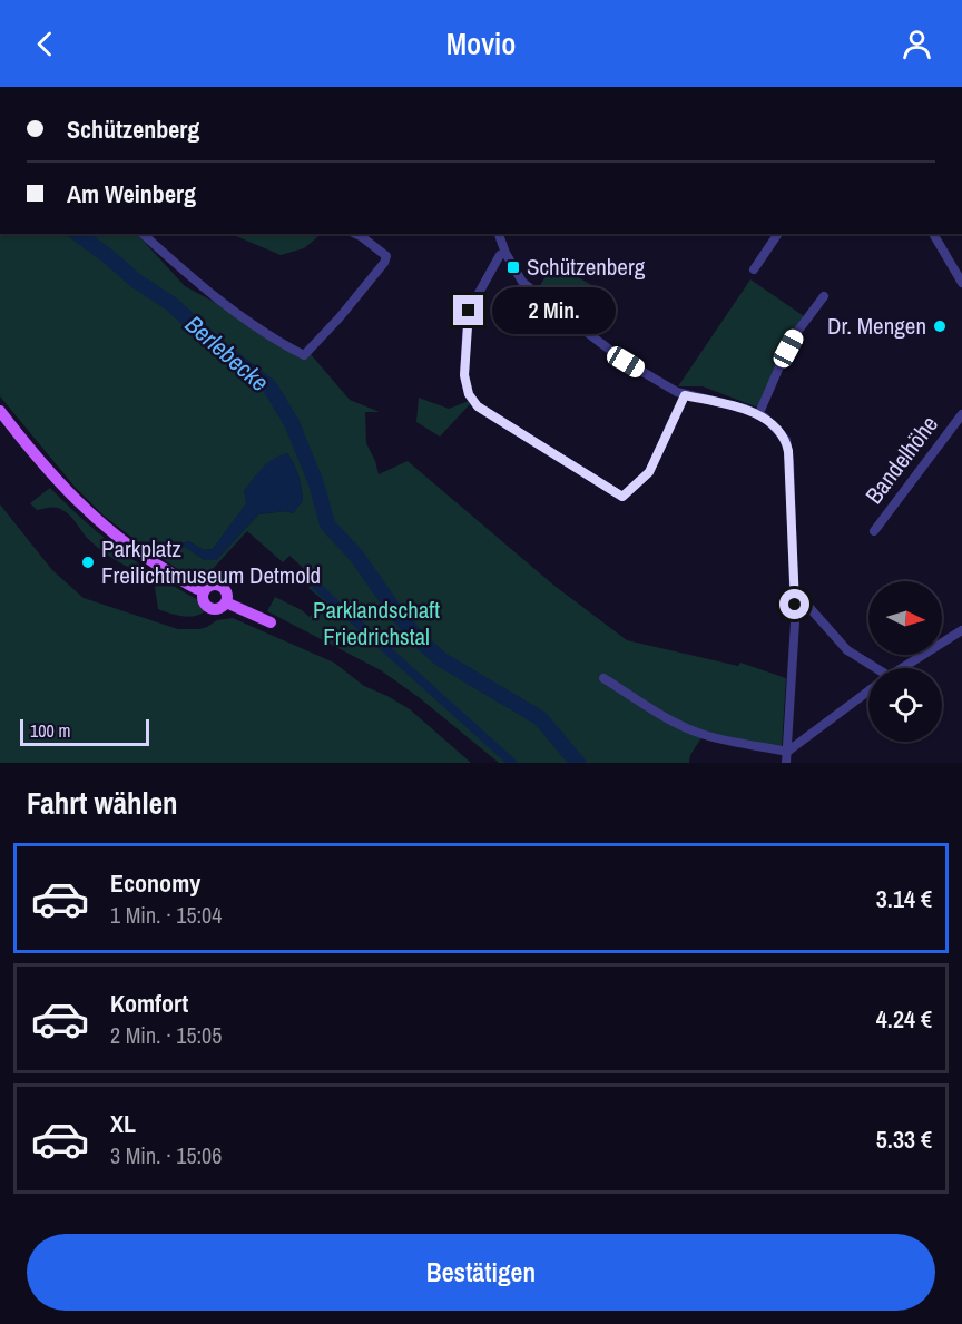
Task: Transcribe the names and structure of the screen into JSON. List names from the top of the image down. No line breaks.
{"streets":{"street":["Bandelhöhe"]},"water":["Berlebecke"],"parks":["Parklandschaft Friedrichstal"],"places":{"transit":["Schützenberg"],"other":["Dr. Mengen","Parkplatz Freilichtmuseum Detmold"]},"scale_bar":"100 m","north":"right","page":{"header":"Movio","banner":["Schützenberg","Am Weinberg"],"bubble":"2 Min.","scale":"100 m","heading":"Fahrt wählen","list":[{"name":"Economy","note":"1 Min. · 15:04","value":"3.14 €"},{"name":"Komfort","note":"2 Min. · 15:05","value":"4.24 €"},{"name":"XL","note":"3 Min. · 15:06","value":"5.33 €"}],"buttons":"Bestätigen"}}
